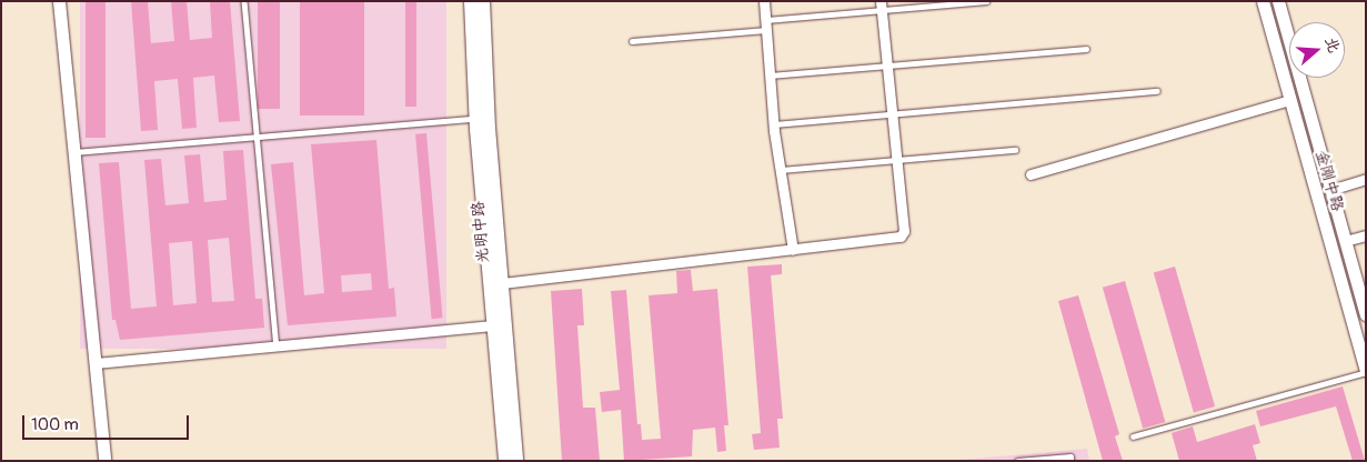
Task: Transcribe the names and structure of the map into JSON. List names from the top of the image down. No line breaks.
{"streets":{"main road":["光明中路"],"street":["金刚中路"]},"scale_bar":"100 m","north":"right"}
